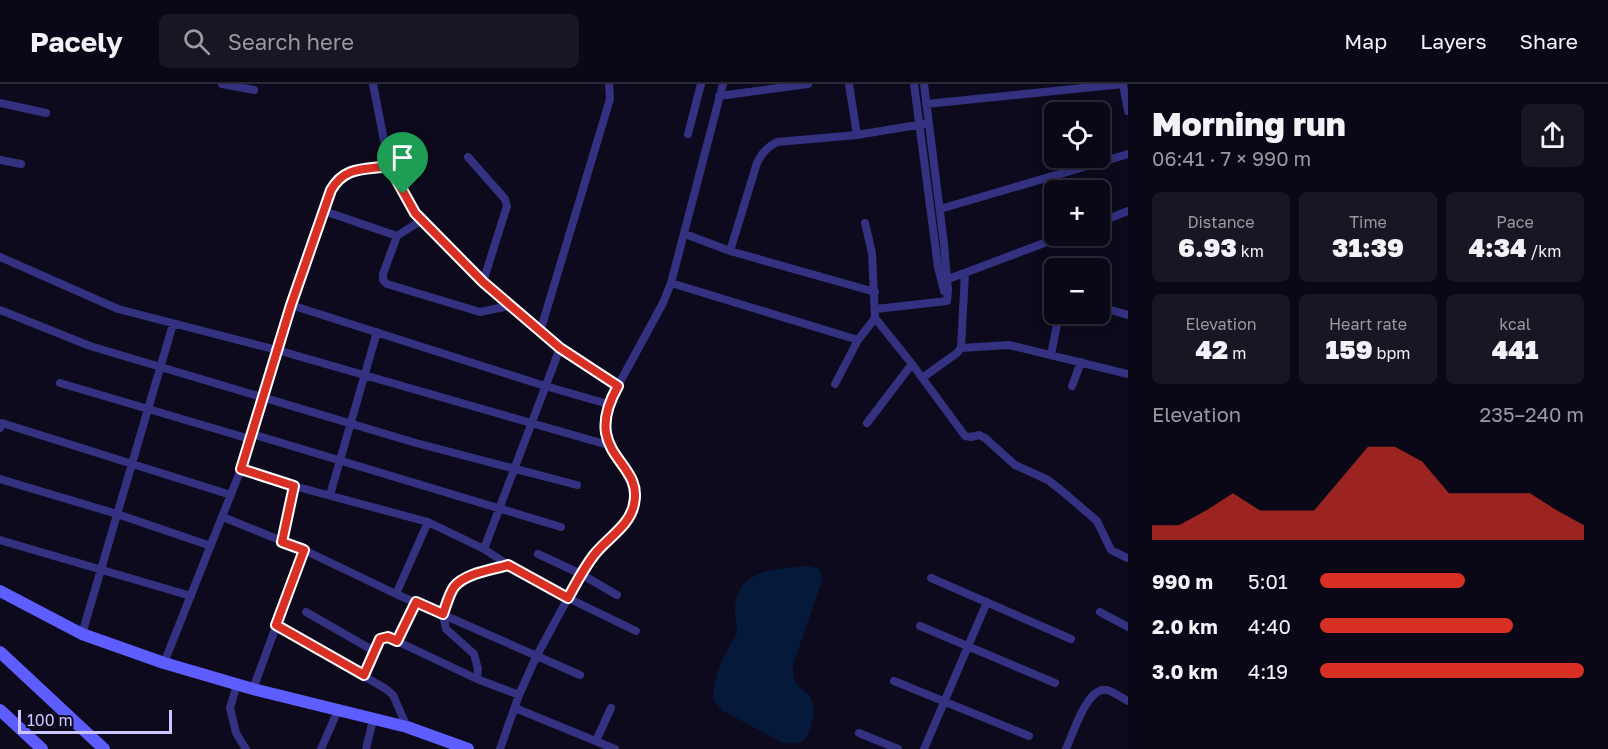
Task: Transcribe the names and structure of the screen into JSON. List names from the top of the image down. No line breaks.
{"scale_bar":"100 m","page":{"header":"Pacely","search":"Search here","nav":["Map","Layers","Share"],"heading":["Morning run","06:41 · 7 × 990 m"],"map_buttons":["+","−"],"stats":[["Distance","6.93 km"],["Time","31:39"],["Pace","4:34 /km"],["Elevation","42 m"],["Heart rate","159 bpm"],["kcal","441"]],"chart":["Elevation","235–240 m"],"list":[{"name":"990 m","note":"5:01"},{"name":"2.0 km","note":"4:40"},{"name":"3.0 km","note":"4:19"}],"scale":"100 m"}}
